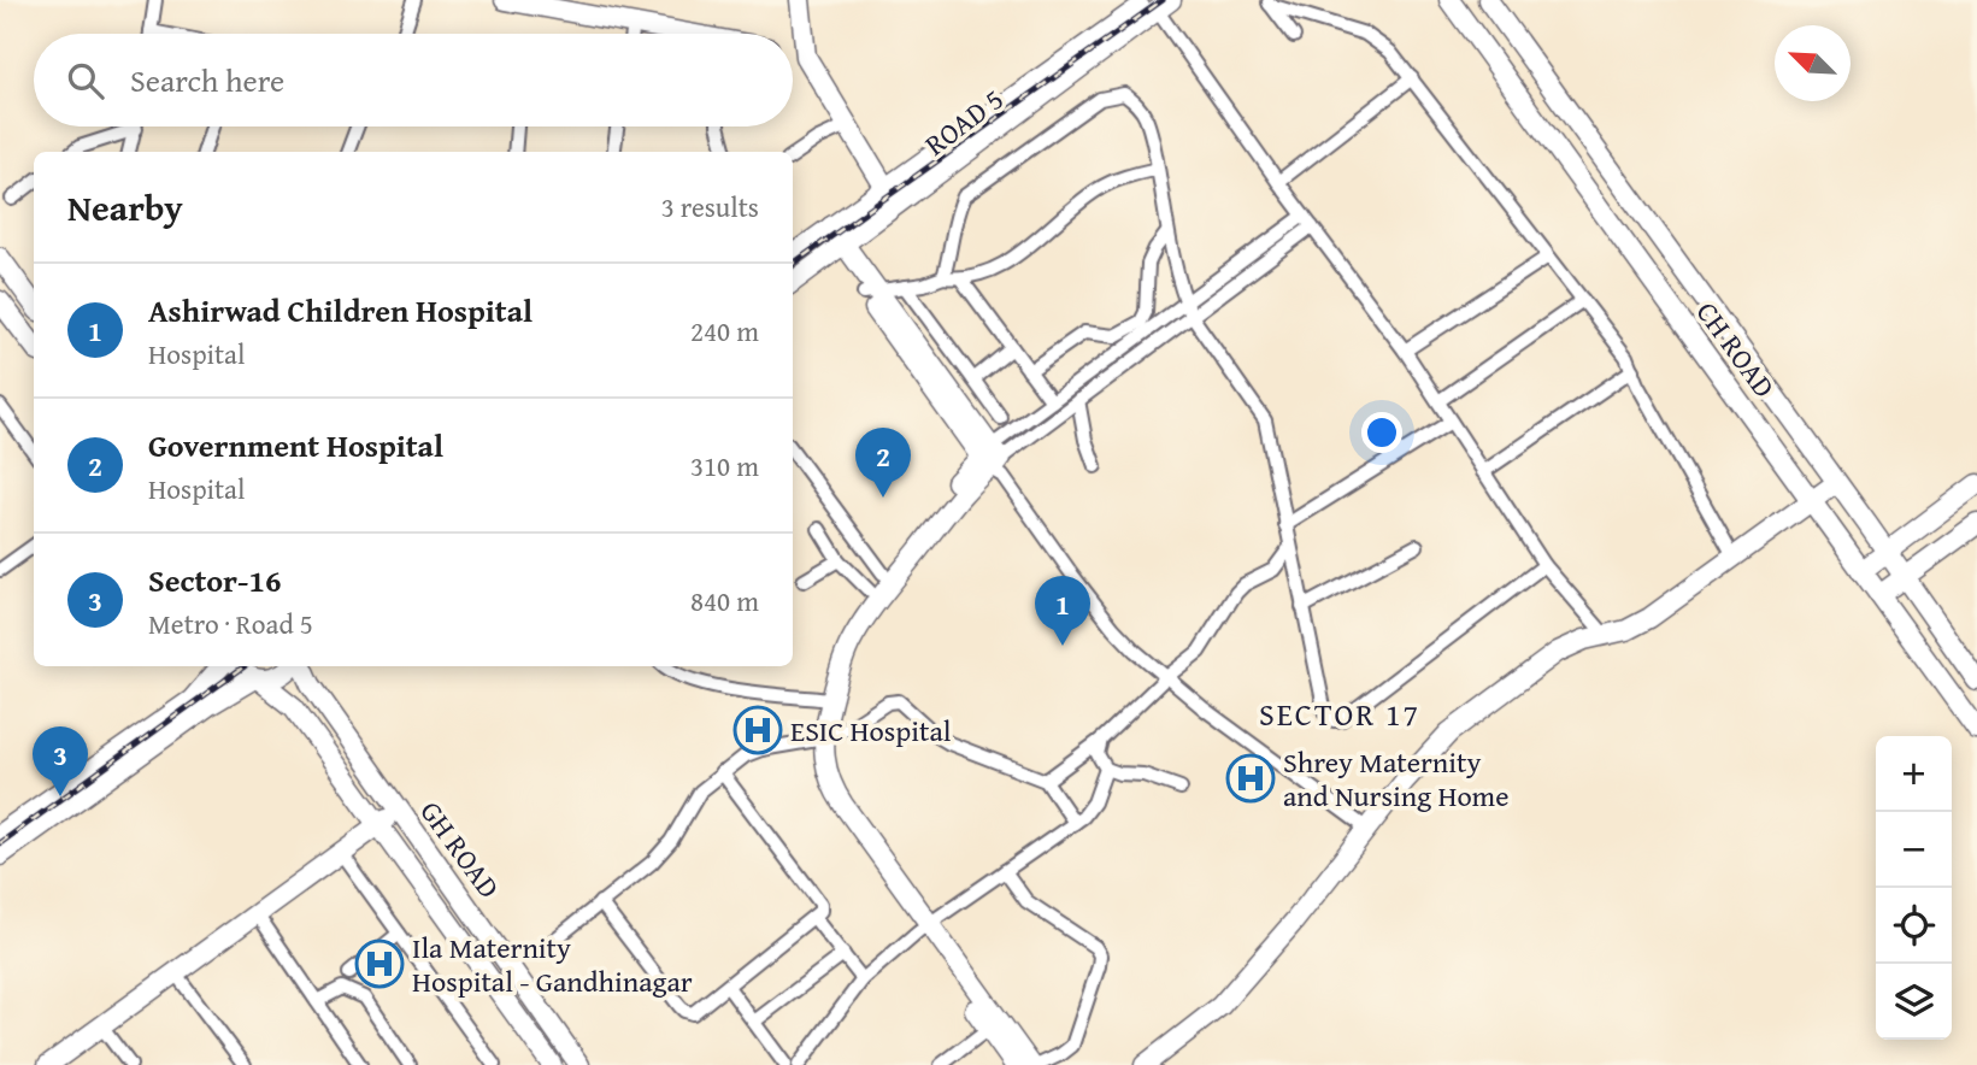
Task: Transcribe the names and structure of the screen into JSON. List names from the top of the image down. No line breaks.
{"streets":{"street":["ROAD 5","CH ROAD","GH ROAD"]},"districts":["SECTOR 17"],"places":{"hospital":["ESIC Hospital","Shrey Maternity and Nursing Home","Ila Maternity Hospital - Gandhinagar"]},"north":"top left","page":{"search":"Search here","heading":["Nearby","3 results"],"list":[{"mark":"1","name":"Ashirwad Children Hospital","note":"Hospital","value":"240 m"},{"mark":"2","name":"Government Hospital","note":"Hospital","value":"310 m"},{"mark":"3","name":"Sector-16","note":"Metro · Road 5","value":"840 m"}],"pins":["2","1","3"],"map_buttons":["+","−"]}}
